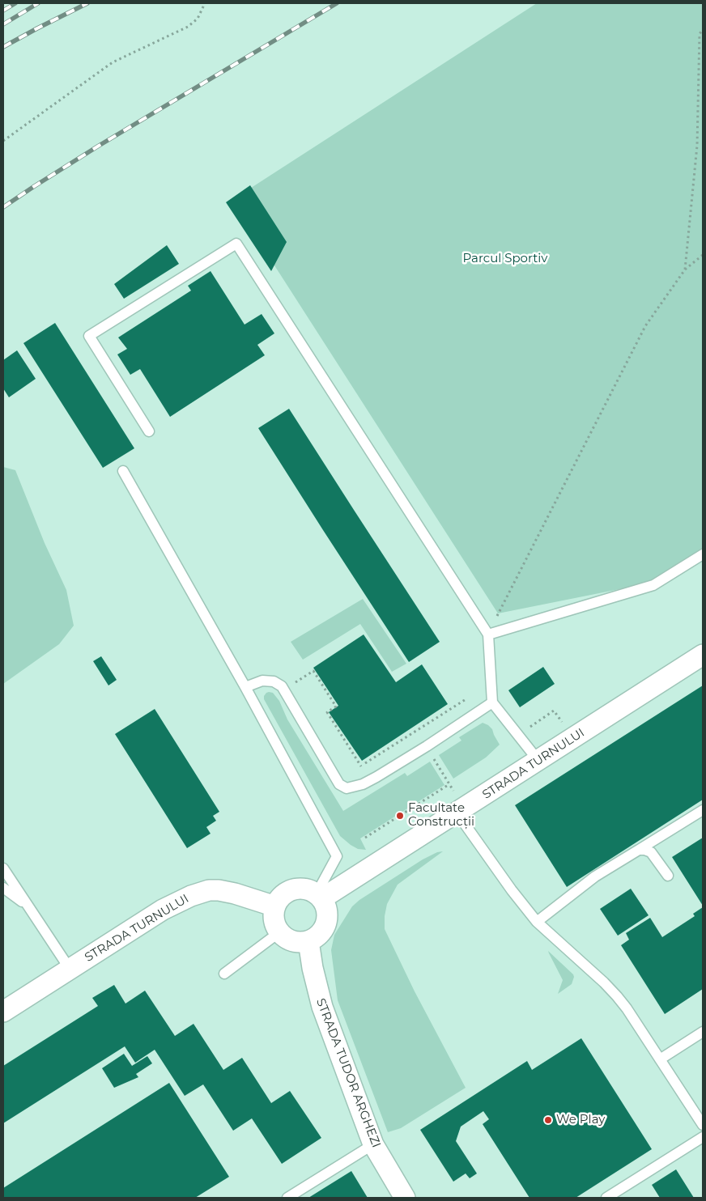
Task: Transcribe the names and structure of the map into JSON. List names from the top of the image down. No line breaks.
{"streets":{"street":["STRADA TURNULUI","STRADA TUDOR ARGHEZI"]},"crossings":[["STRADA TURNULUI","STRADA TUDOR ARGHEZI"]],"parks":["Parcul Sportiv"],"places":["Facultate Construcții","We Play"]}
